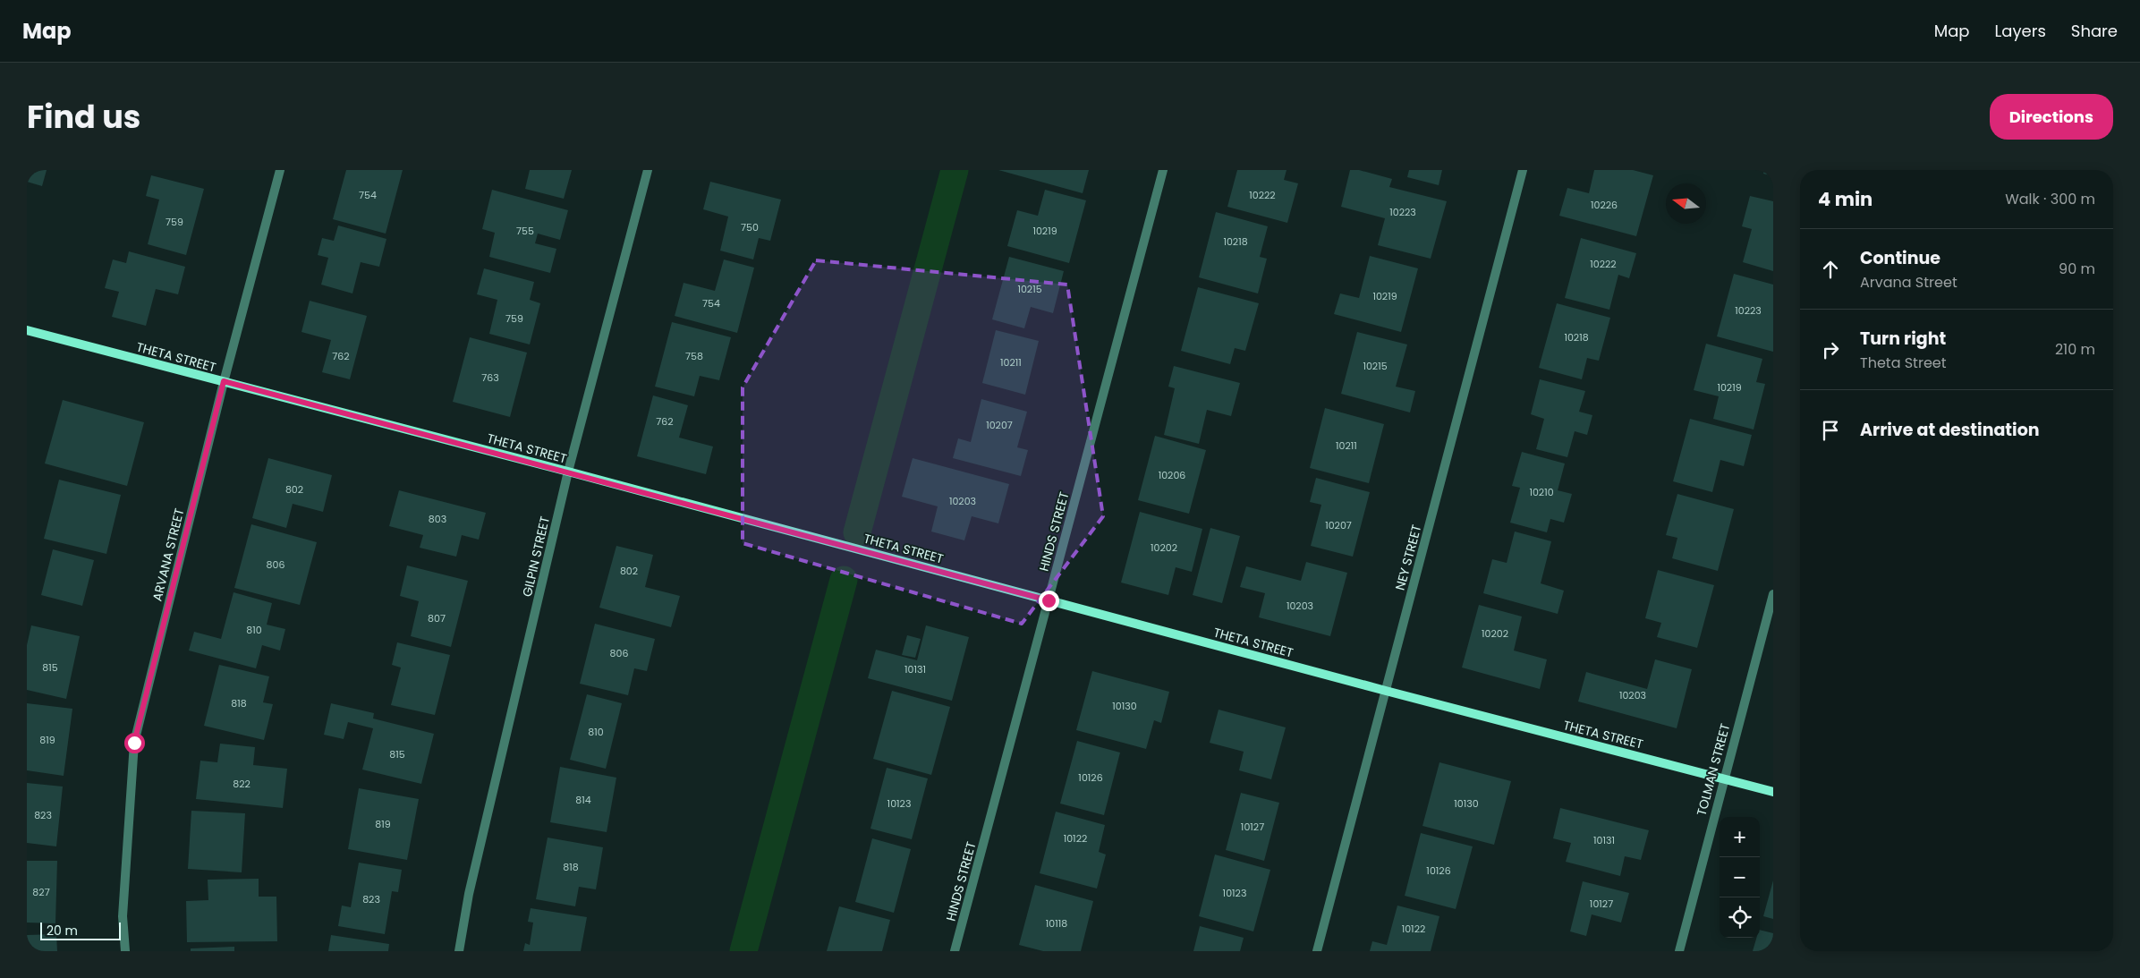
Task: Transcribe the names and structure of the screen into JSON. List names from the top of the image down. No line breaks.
{"streets":{"street":["THETA STREET","HINDS STREET","ARVANA STREET","GILPIN STREET","NEY STREET","TOLMAN STREET"]},"crossings":[["THETA STREET","HINDS STREET"],["THETA STREET","ARVANA STREET"],["THETA STREET","GILPIN STREET"],["THETA STREET","NEY STREET"],["THETA STREET","TOLMAN STREET"]],"house_numbers":["754","10222","10226","10223","759","750","755","10219","10218","10222","10215","10219","754","10223","759","10218","762","758","10211","10215","763","10219","762","10207","10211","10206","802","10210","10203","803","10207","10202","806","802","10203","807","810","10202","806","815","10131","10203","818","10130","810","819","815","10126","822","814","10123","10130","823","819","10127","10122","10131","818","10126","827","10123","823","10127","10118","10122"],"scale_bar":"20 m","north":"left","page":{"header":"Map","nav":["Map","Layers","Share"],"title":"Find us","buttons":"Directions","heading":["4 min","Walk · 300 m"],"list":[["Continue","Arvana Street","90 m"],["Turn right","Theta Street","210 m"],"Arrive at destination"],"map_buttons":["+","−"],"scale":"20 m"}}
